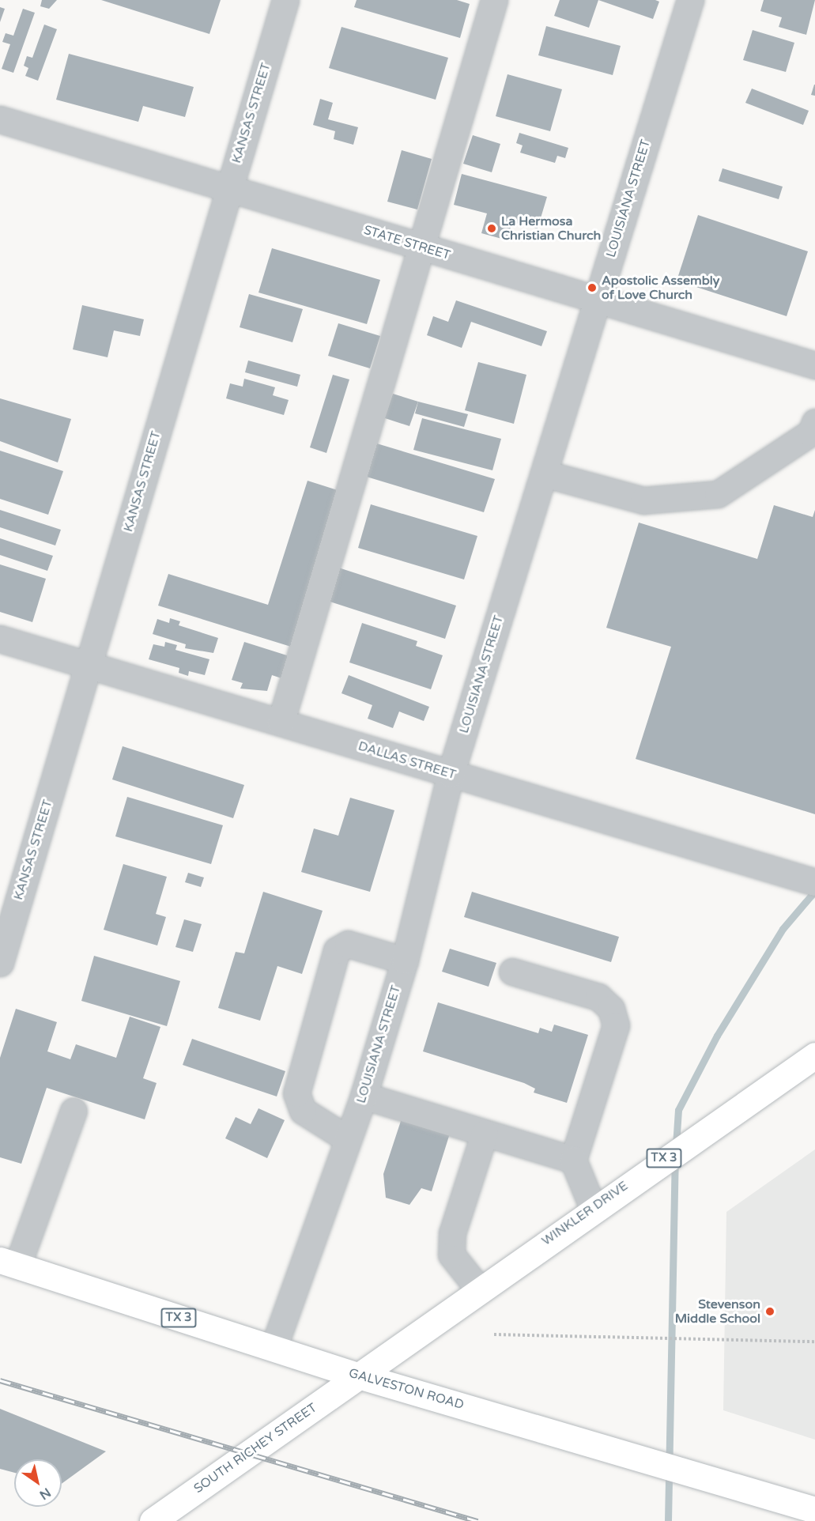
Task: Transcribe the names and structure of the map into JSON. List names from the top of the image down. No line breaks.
{"streets":{"main road":["TX 3","WINKLER DRIVE","GALVESTON ROAD","SOUTH RICHEY STREET"],"street":["KANSAS STREET","LOUISIANA STREET","STATE STREET","DALLAS STREET"]},"crossings":[["KANSAS STREET","STATE STREET"],["KANSAS STREET","DALLAS STREET"],["LOUISIANA STREET","STATE STREET"],["LOUISIANA STREET","DALLAS STREET"],["LOUISIANA STREET","GALVESTON ROAD"],["WINKLER DRIVE","GALVESTON ROAD"],["WINKLER DRIVE","SOUTH RICHEY STREET"],["GALVESTON ROAD","SOUTH RICHEY STREET"]],"places":["La Hermosa Christian Church","Apostolic Assembly of Love Church","Stevenson Middle School"],"north":"bottom right"}
